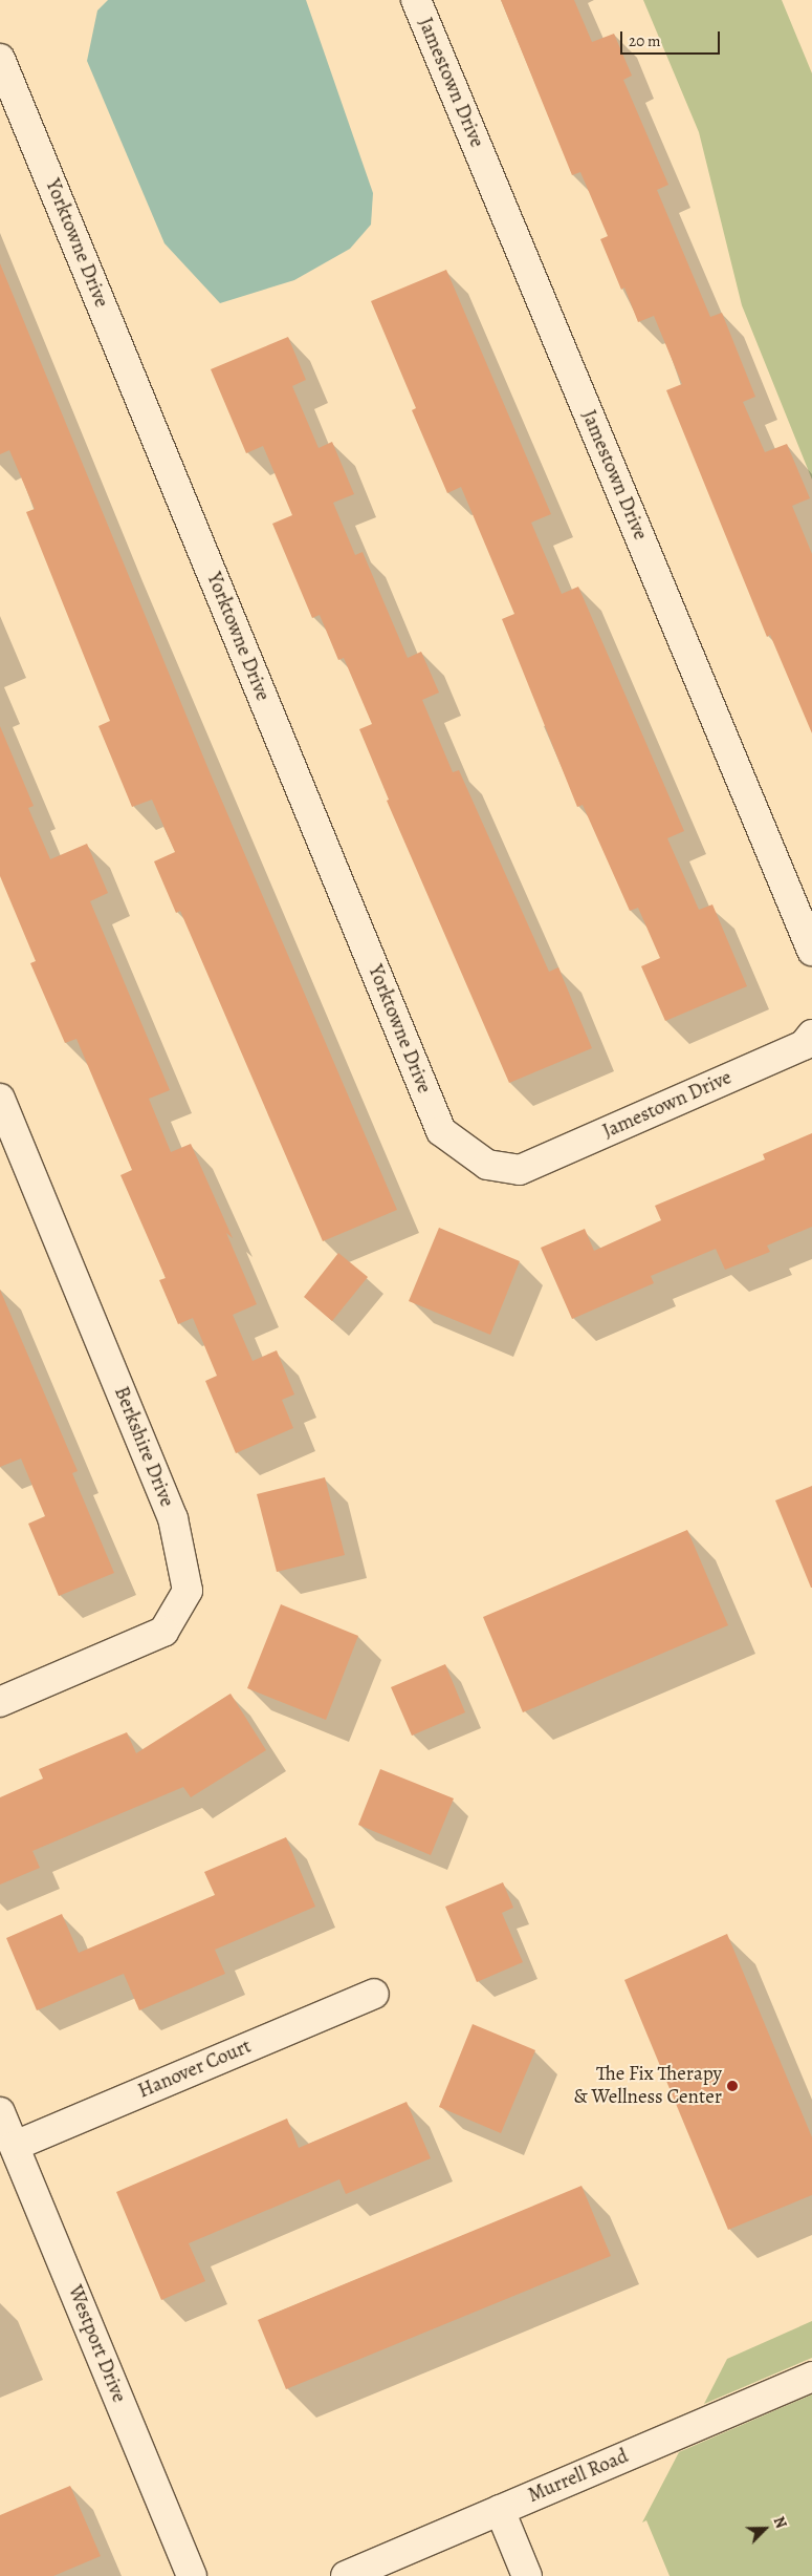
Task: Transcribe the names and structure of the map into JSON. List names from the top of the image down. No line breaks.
{"streets":{"street":["Jamestown Drive","Yorktowne Drive","Berkshire Drive","Hanover Court","Westport Drive","Murrell Road"]},"crossings":[["Jamestown Drive","Yorktowne Drive"],["Hanover Court","Westport Drive"]],"places":["The Fix Therapy & Wellness Center"],"scale_bar":"20 m","north":"top right"}
